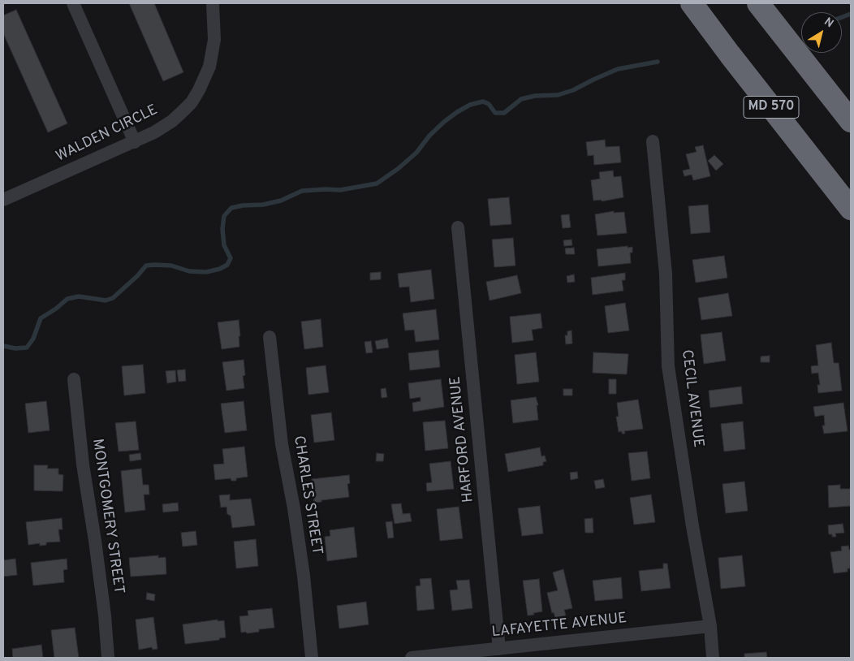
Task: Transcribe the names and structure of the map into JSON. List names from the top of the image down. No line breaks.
{"streets":{"highway":["MD 570"],"street":["WALDEN CIRCLE","CECIL AVENUE","HARFORD AVENUE","CHARLES STREET","MONTGOMERY STREET","LAFAYETTE AVENUE"]},"crossings":[["CECIL AVENUE","LAFAYETTE AVENUE"],["HARFORD AVENUE","LAFAYETTE AVENUE"]],"north":"top right"}
